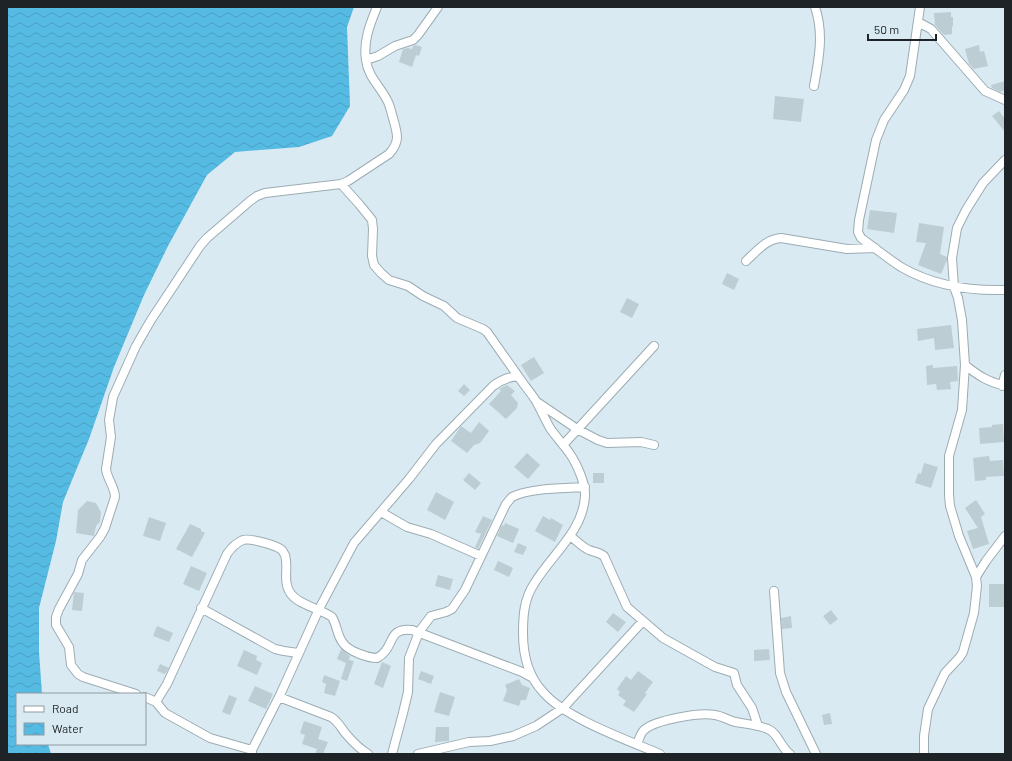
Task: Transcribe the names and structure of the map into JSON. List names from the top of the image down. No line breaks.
{"legend":["Road","Water"],"scale_bar":"50 m"}
